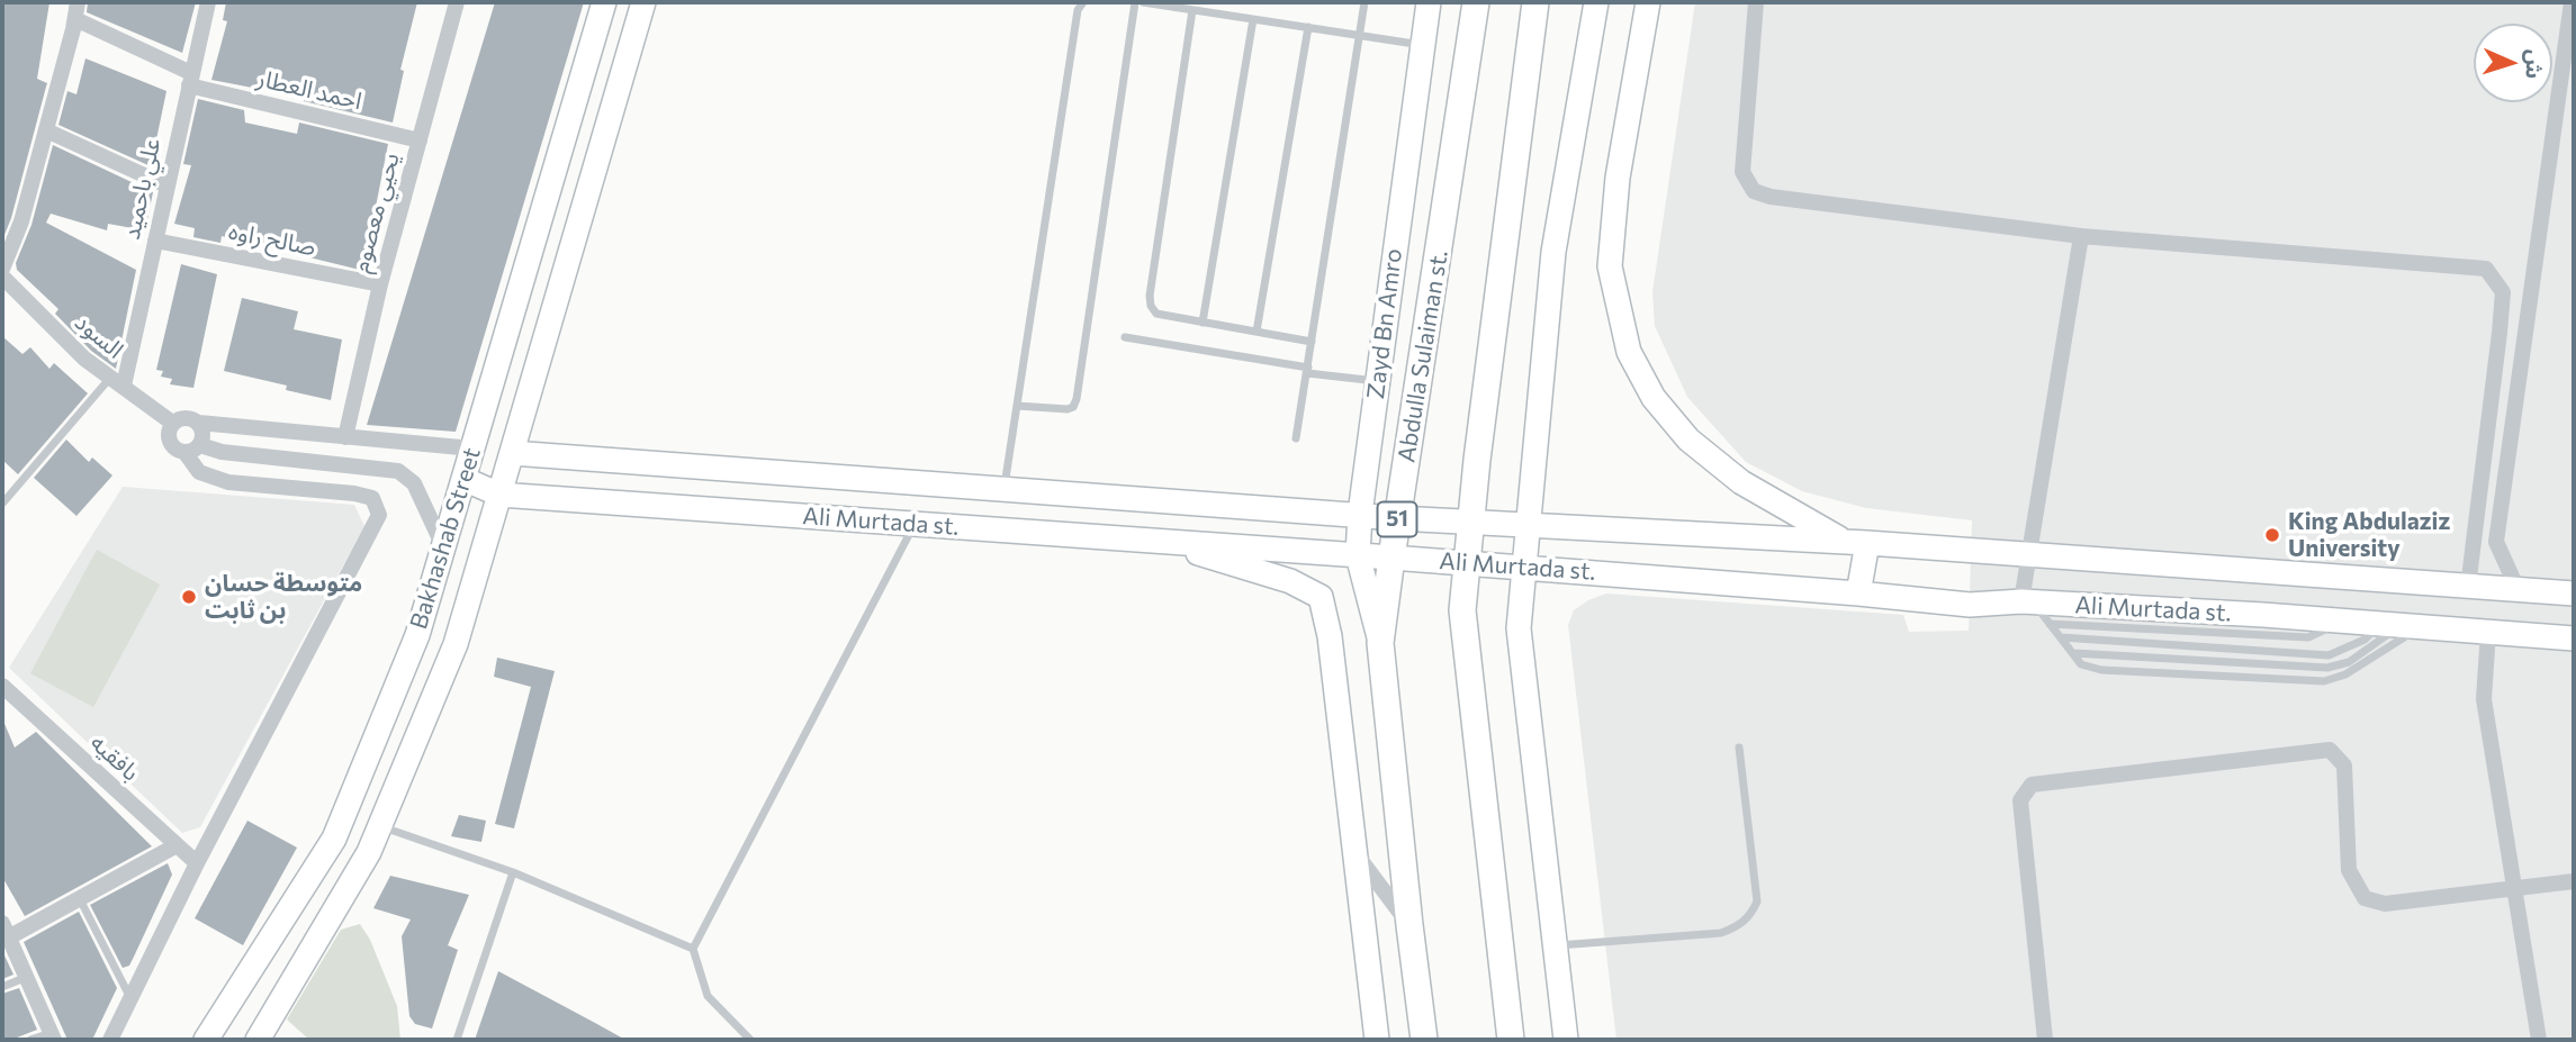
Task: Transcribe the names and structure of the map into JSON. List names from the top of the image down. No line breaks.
{"streets":{"main road":["Zayd Bn Amro","Abdulla Sulaiman st.","51","Ali Murtada st.","Bakhashab Street"],"street":["احمد العطار","علي باحميد","يحيي معصوم","صالح راوه","السود","بافقيه"]},"crossings":[["احمد العطار","علي باحميد"],["احمد العطار","يحيي معصوم"],["علي باحميد","صالح راوه"],["علي باحميد","السود"],["يحيي معصوم","صالح راوه"],["Zayd Bn Amro","Abdulla Sulaiman st."],["Zayd Bn Amro","Ali Murtada st."],["Abdulla Sulaiman st.","Ali Murtada st."],["Ali Murtada st.","Bakhashab Street"]],"places":["King Abdulaziz University","متوسطة حسان بن ثابت"],"north":"right"}
